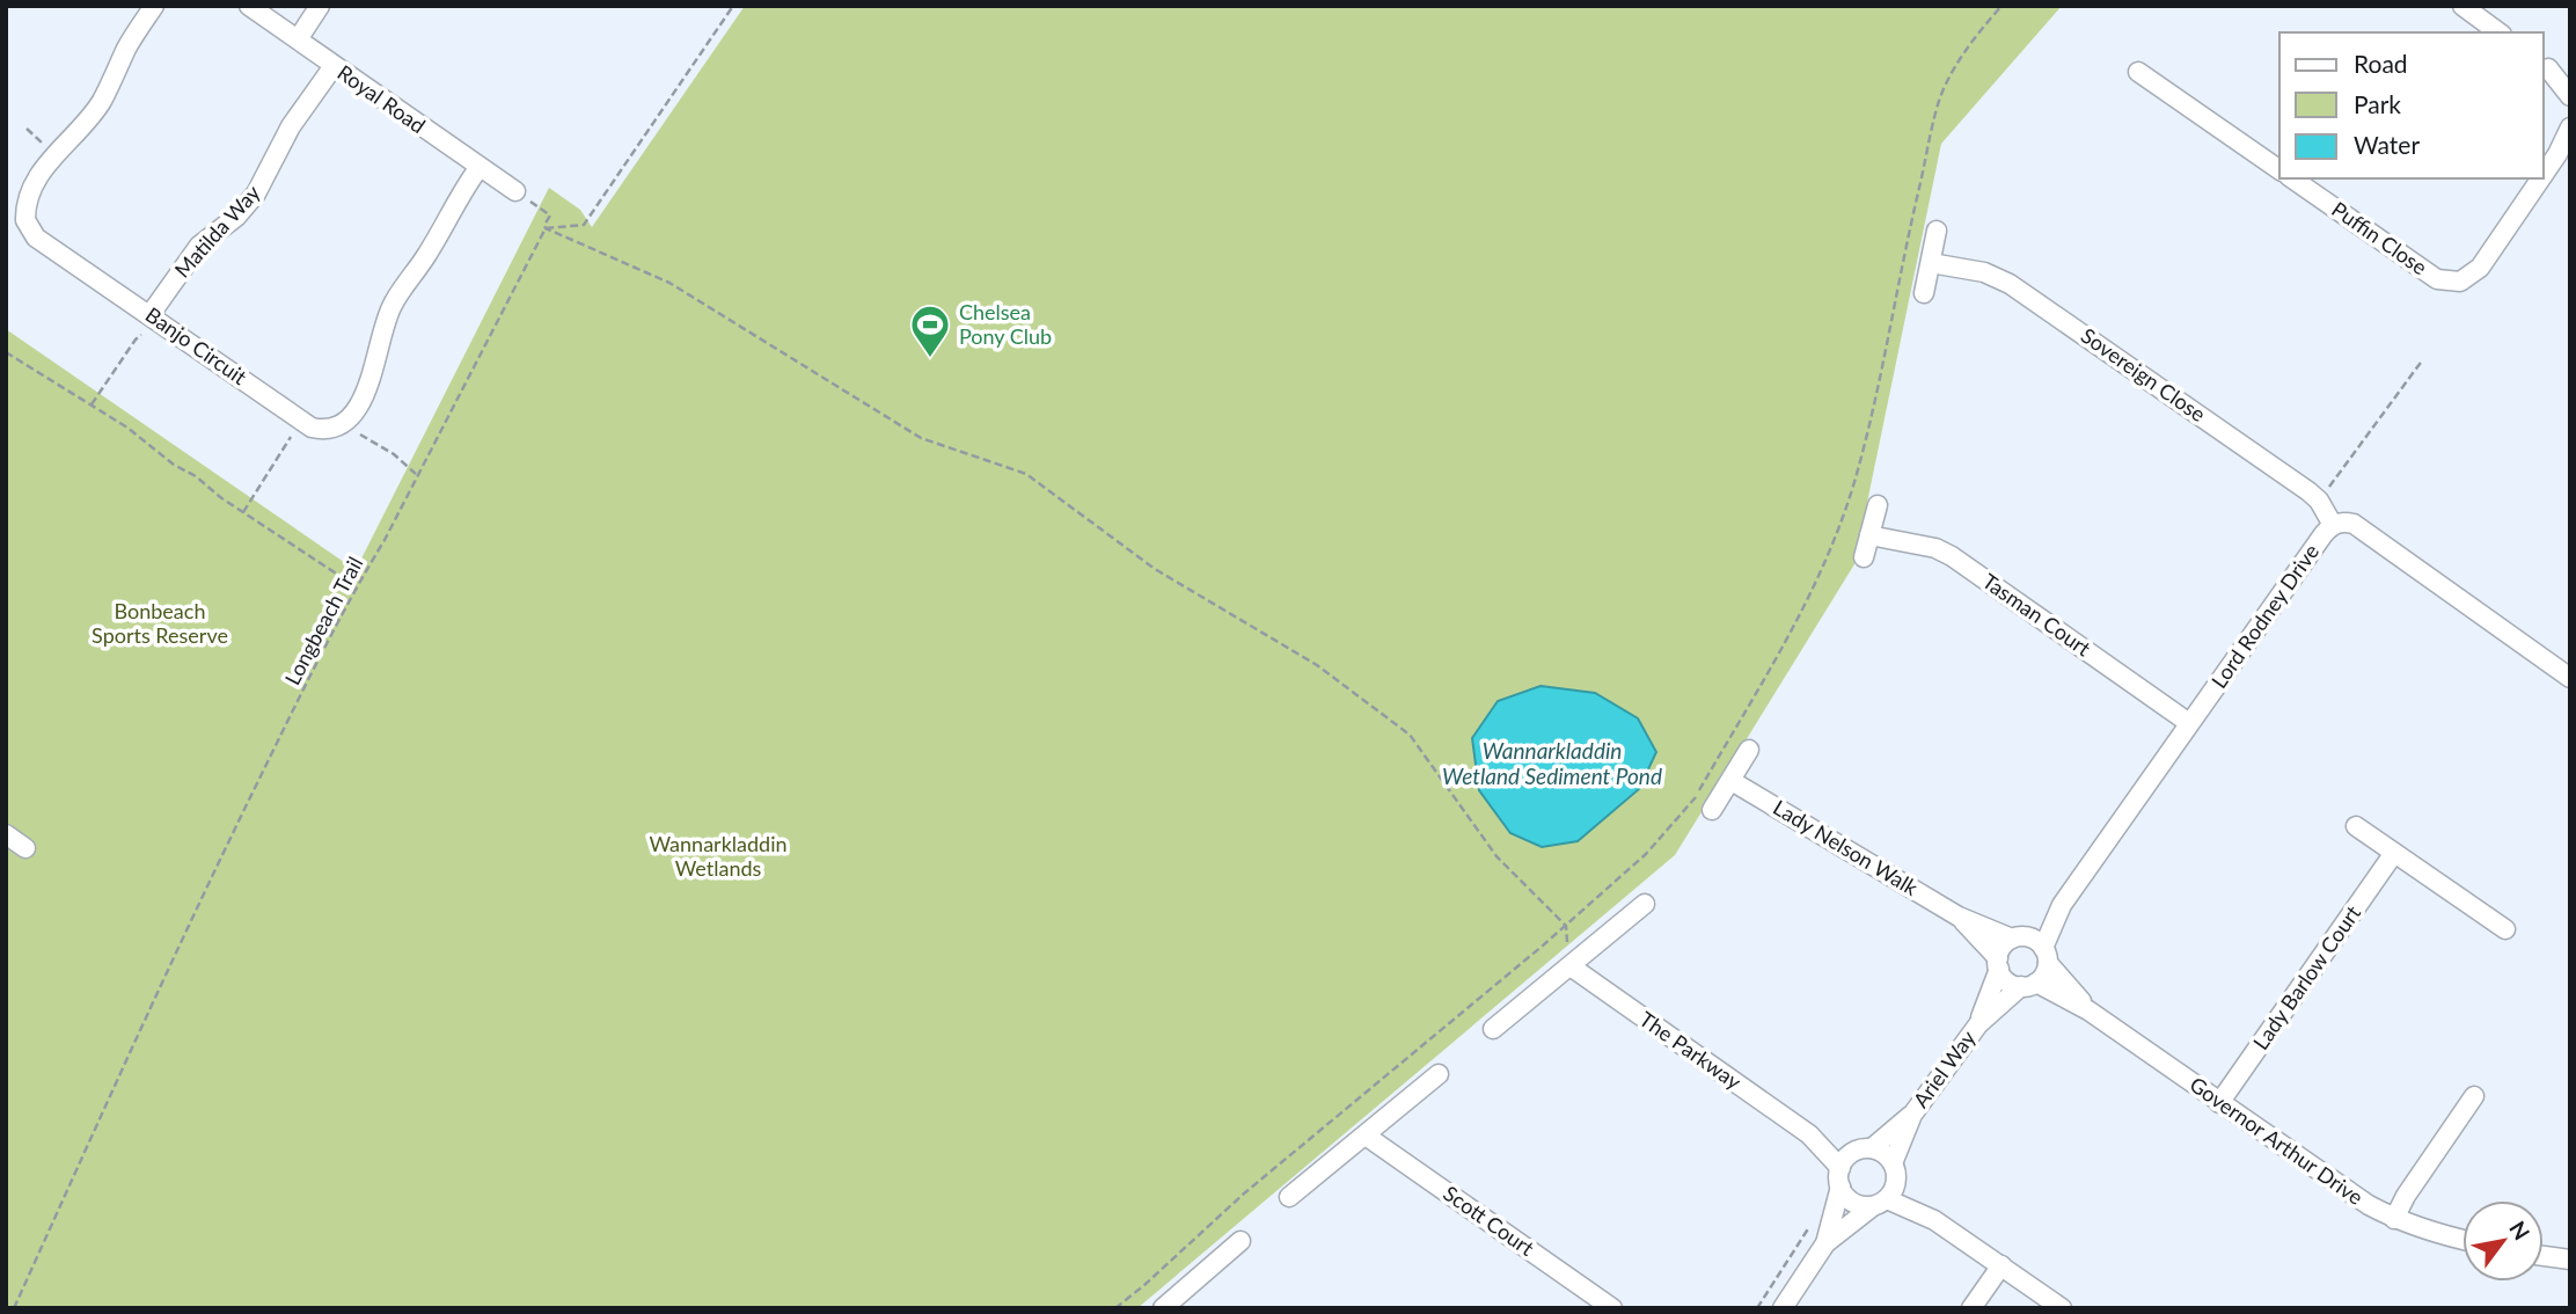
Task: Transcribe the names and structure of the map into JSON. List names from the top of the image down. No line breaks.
{"streets":{"street":["Royal Road","Matilda Way","Puffin Close","Banjo Circuit","Sovereign Close","Tasman Court","Lord Rodney Drive","Lady Nelson Walk","Lady Barlow Court","The Parkway","Ariel Way","Governor Arthur Drive","Scott Court"],"path":["Longbeach Trail"]},"crossings":[["Royal Road","Matilda Way"],["Matilda Way","Banjo Circuit"],["Sovereign Close","Lord Rodney Drive"],["Tasman Court","Lord Rodney Drive"],["Lord Rodney Drive","Lady Nelson Walk"],["Lord Rodney Drive","Ariel Way"],["Lord Rodney Drive","Governor Arthur Drive"],["Lady Nelson Walk","Ariel Way"],["Lady Nelson Walk","Governor Arthur Drive"],["Lady Barlow Court","Governor Arthur Drive"],["The Parkway","Ariel Way"],["Ariel Way","Governor Arthur Drive"]],"water":["Wannarkladdin Wetland Sediment Pond"],"parks":["Bonbeach Sports Reserve","Wannarkladdin Wetlands"],"places":{"sports":["Chelsea Pony Club"]},"legend":["Road","Park","Water"],"north":"top right"}
